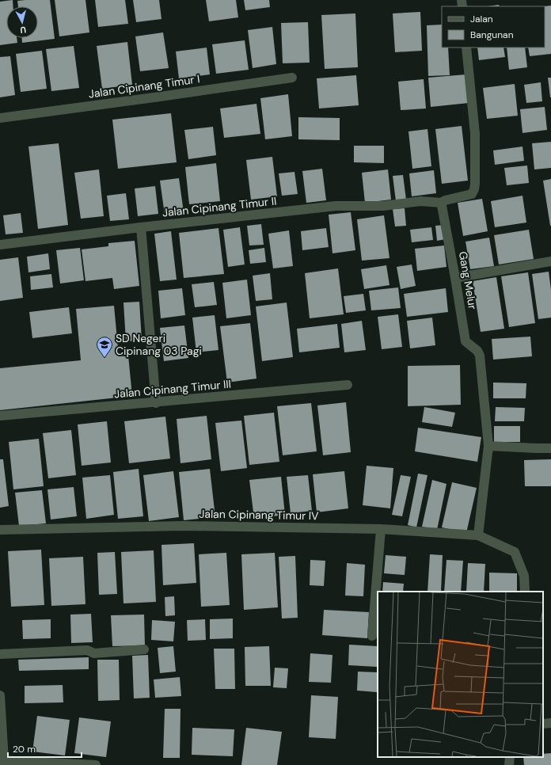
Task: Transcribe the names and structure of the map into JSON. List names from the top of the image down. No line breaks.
{"streets":{"street":["Jalan Cipinang Timur I","Jalan Cipinang Timur II","Gang Melur","Jalan Cipinang Timur III","Jalan Cipinang Timur IV"]},"crossings":[["Jalan Cipinang Timur II","Gang Melur"],["Gang Melur","Jalan Cipinang Timur IV"]],"places":{"school or university":["SD Negeri Cipinang 03 Pagi"]},"legend":["Jalan","Bangunan"],"scale_bar":"20 m","north":"bottom"}
